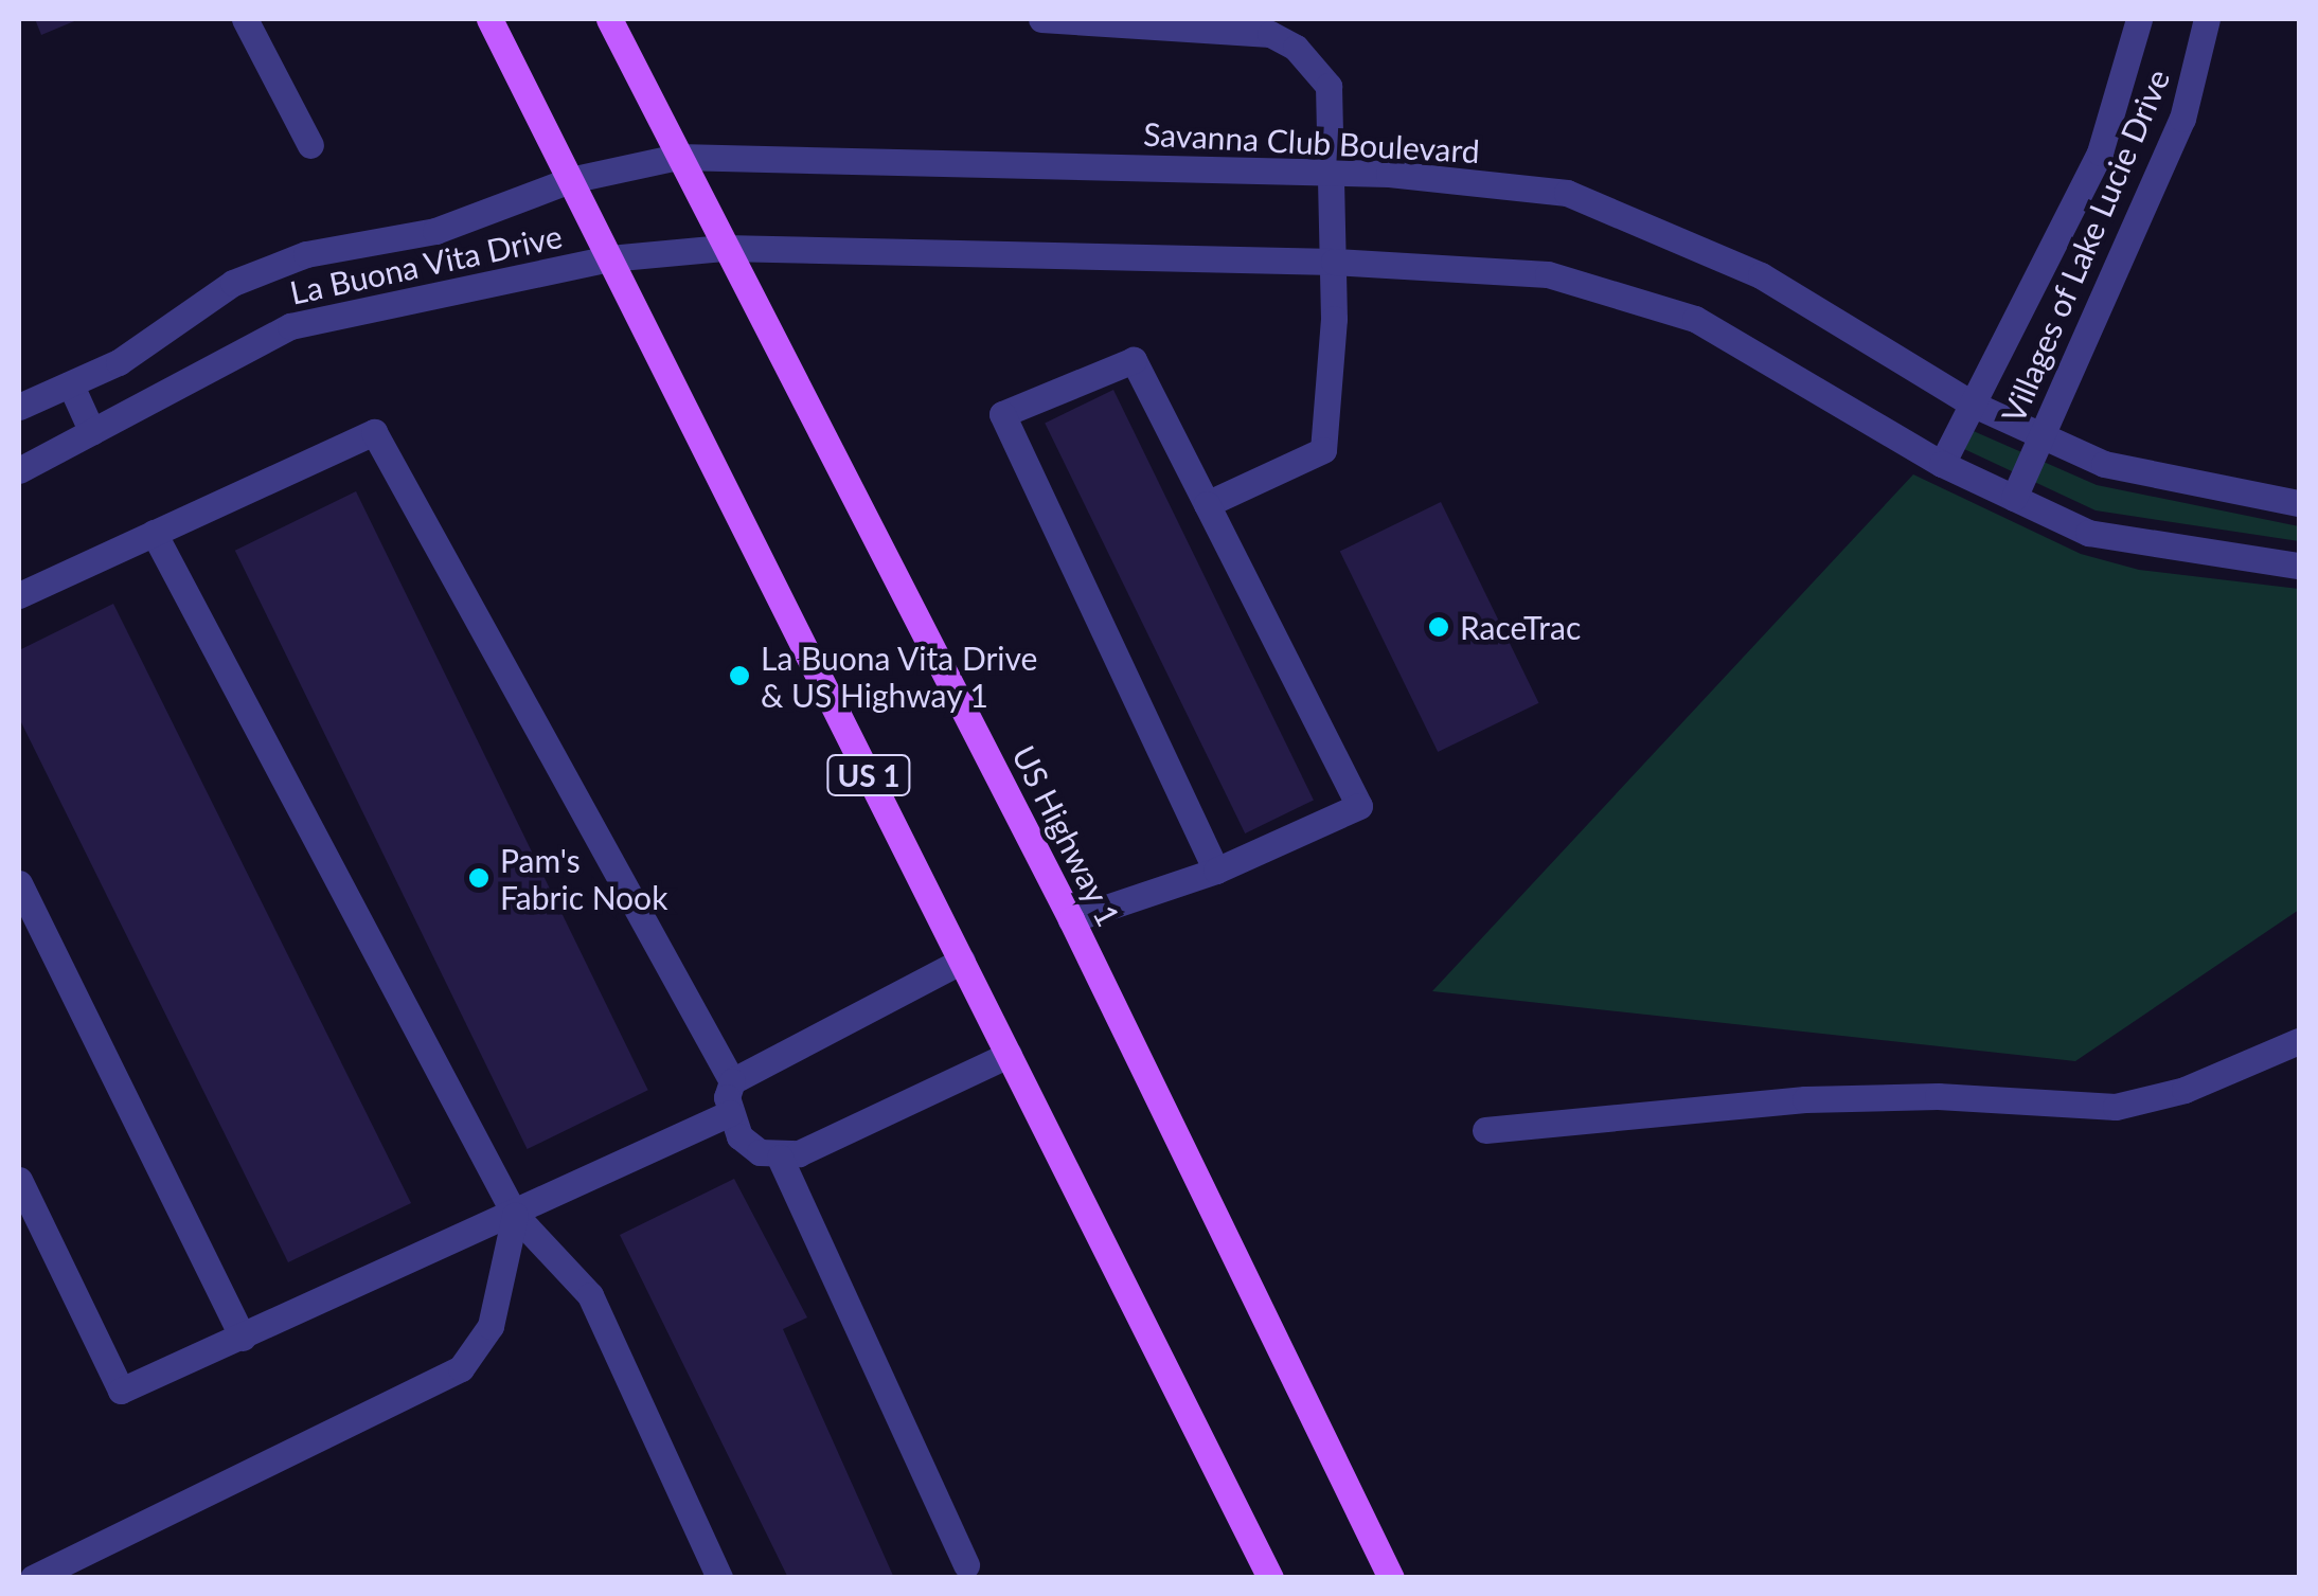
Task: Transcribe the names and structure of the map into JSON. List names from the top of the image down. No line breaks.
{"streets":{"main road":["US 1","US Highway 1"],"street":["Savanna Club Boulevard","Villages of Lake Lucie Drive","La Buona Vita Drive"]},"crossings":[["Savanna Club Boulevard","Villages of Lake Lucie Drive"],["Savanna Club Boulevard","La Buona Vita Drive"],["Savanna Club Boulevard","US 1"],["Savanna Club Boulevard","US Highway 1"],["La Buona Vita Drive","US 1"]],"places":["RaceTrac","La Buona Vita Drive & US Highway 1","Pam's Fabric Nook"]}
